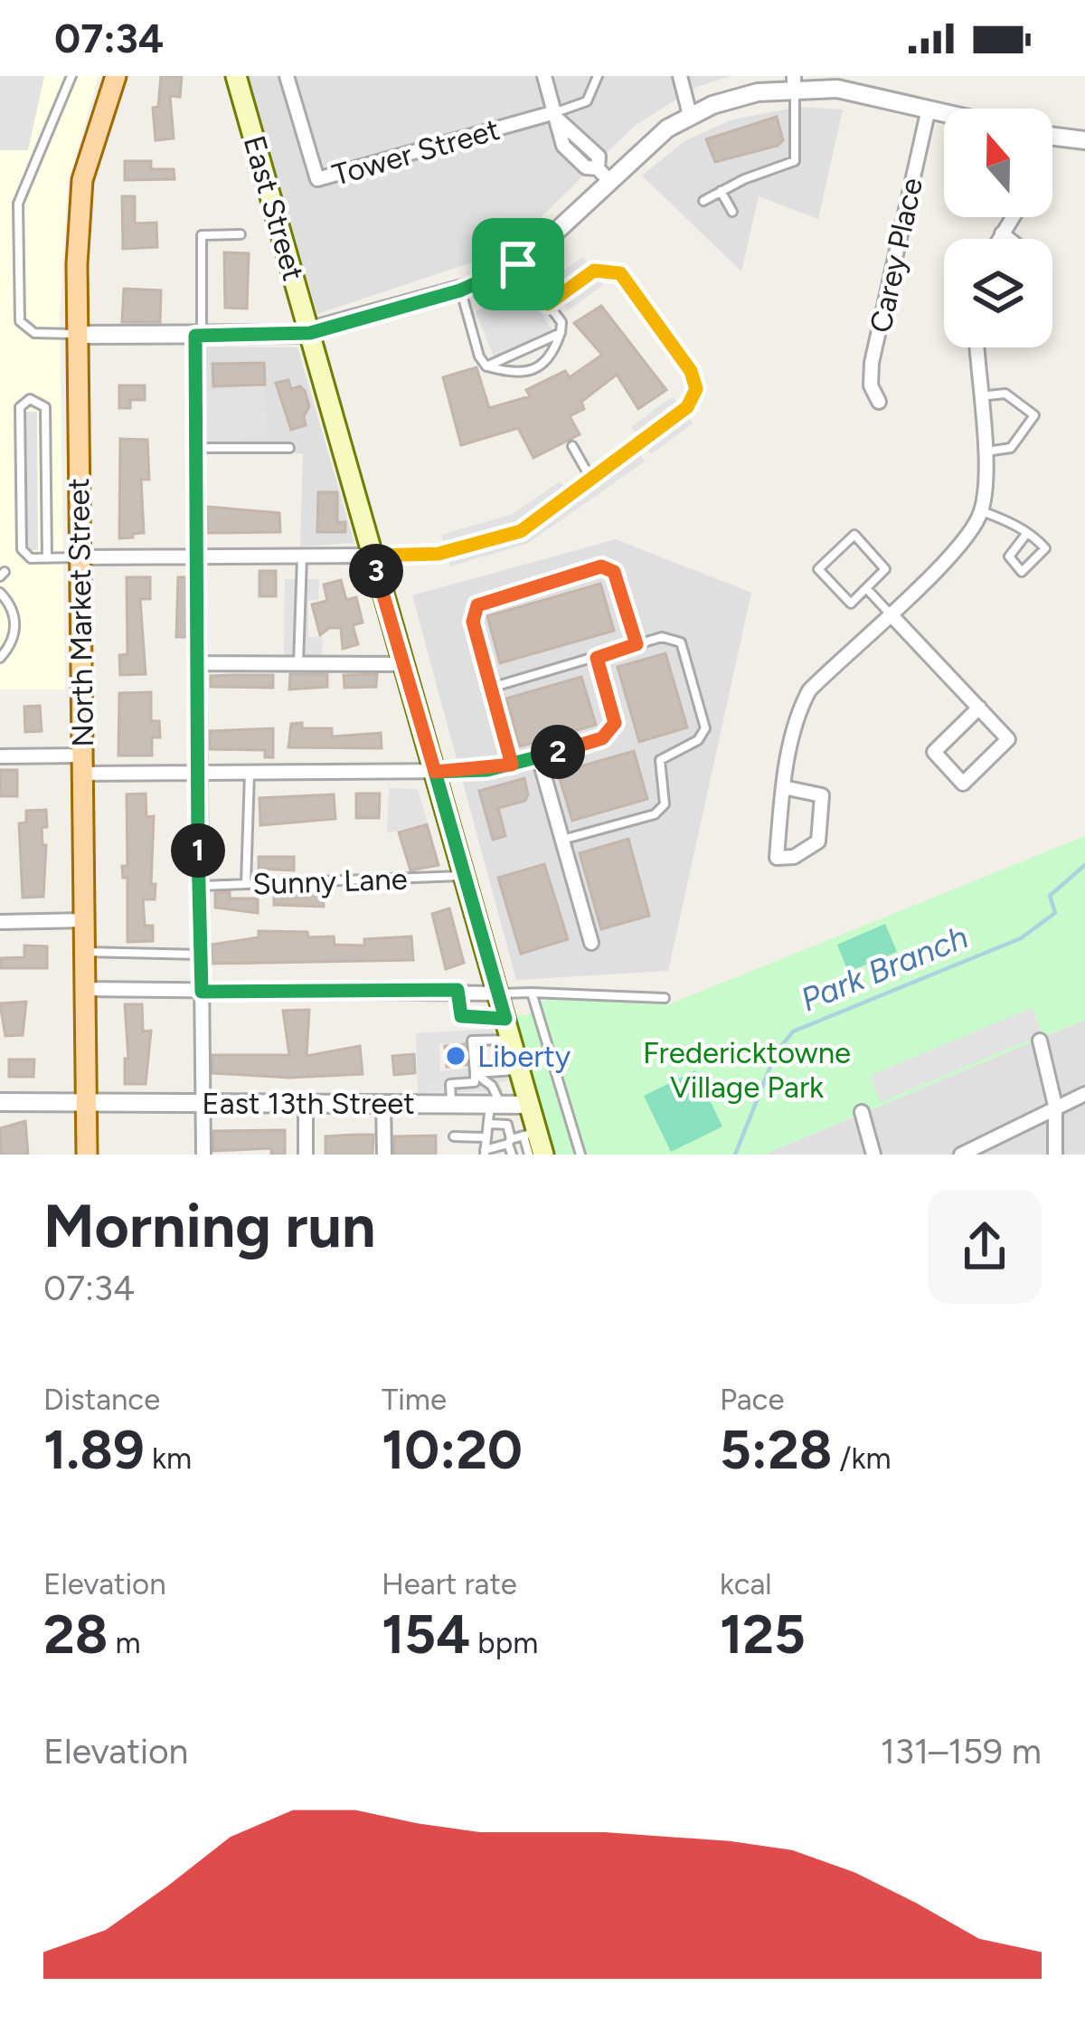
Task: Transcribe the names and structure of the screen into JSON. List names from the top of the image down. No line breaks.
{"streets":{"main road":["East Street","North Market Street"],"street":["Tower Street","Carey Place","East 13th Street"],"lane":["Sunny Lane"]},"crossings":[["East Street","Sunny Lane"],["East Street","East 13th Street"],["North Market Street","East 13th Street"]],"water":["Park Branch"],"parks":["Fredericktowne Village Park"],"places":["Liberty"],"north":"top","page":{"status":"07:34","pins":["3","2","1"],"heading":["Morning run","07:34"],"stats":[["Distance","1.89 km"],["Time","10:20"],["Pace","5:28 /km"],["Elevation","28 m"],["Heart rate","154 bpm"],["kcal","125"]],"chart":["Elevation","131–159 m"]}}
